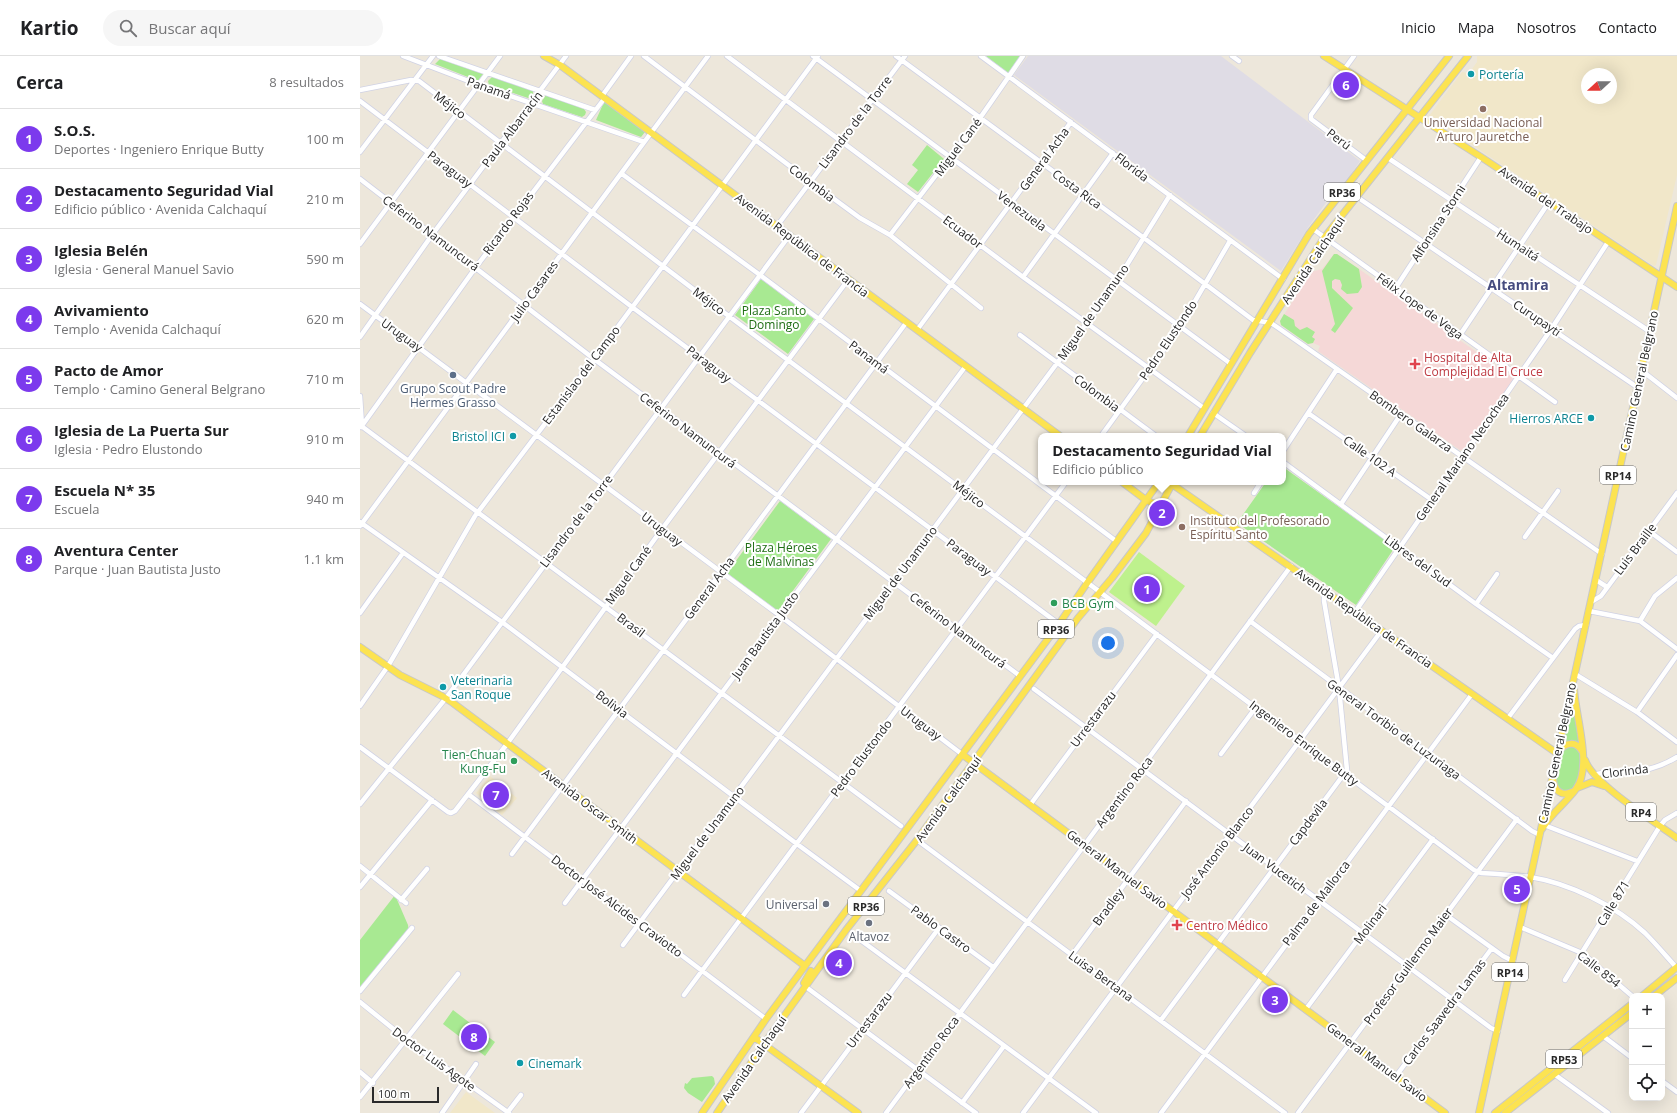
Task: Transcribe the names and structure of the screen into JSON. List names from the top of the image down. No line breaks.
{"streets":{"main road":["RP36","Avenida del Trabajo","Avenida República de Francia","Avenida Calchaquí","Camino General Belgrano","RP14","Avenida Oscar Smith","RP4","General Manuel Savio","RP53"],"street":["Panamá","Méjico","Lisandro de la Torre","Paula Albarracín","Perú","Miguel Cané","General Acha","Florida","Paraguay","Colombia","Costa Rica","Venezuela","Ricardo Rojas","Alfonsina Storni","Ecuador","Ceferino Namuncurá","Humaitá","Julio Casares","Félix Lope de Vega","Miguel de Unamuno","Curupaytí","Uruguay","Pedro Elustondo","Estanislao del Campo","Bombero Galarza","Calle 102 A","General Mariano Necochea","Luis Braille","Libres del Sud","Brasil","Juan Bautista Justo","Bolivia","Urrestarazu","General Toribio de Luzuriaga","Ingeniero Enrique Butty","Clorinda","Argentino Roca","Capdevila","José Antonio Blanco","Juan Vucetich","Palma de Mallorca","Calle 871","Doctor José Alcides Craviotto","Bradley","Molinari","Pablo Castro","Profesor Guillermo Maier","Calle 854","Luisa Bertana","Carlos Saavedra Lamas","Doctor Luis Agote"]},"crossings":[["Panamá","Lisandro de la Torre"],["Panamá","Paula Albarracín"],["Panamá","Miguel Cané"],["Panamá","General Acha"],["Panamá","Ricardo Rojas"],["Panamá","Avenida Calchaquí"],["Panamá","Julio Casares"],["Panamá","Miguel de Unamuno"],["Panamá","Pedro Elustondo"],["Panamá","Estanislao del Campo"],["Panamá","Juan Bautista Justo"],["Méjico","Lisandro de la Torre"],["Méjico","Paula Albarracín"],["Méjico","Miguel Cané"],["Méjico","General Acha"],["Méjico","Ricardo Rojas"],["Méjico","Avenida Calchaquí"],["Méjico","Julio Casares"],["Méjico","Miguel de Unamuno"],["Méjico","Pedro Elustondo"],["Méjico","Estanislao del Campo"],["Méjico","Juan Bautista Justo"],["Méjico","Ingeniero Enrique Butty"],["Lisandro de la Torre","Paraguay"],["Lisandro de la Torre","Colombia"],["Lisandro de la Torre","Costa Rica"],["Lisandro de la Torre","Venezuela"],["Lisandro de la Torre","Ecuador"],["Lisandro de la Torre","Ceferino Namuncurá"],["Lisandro de la Torre","Avenida República de Francia"],["Lisandro de la Torre","Uruguay"],["Lisandro de la Torre","Brasil"],["Lisandro de la Torre","Bolivia"],["Lisandro de la Torre","Avenida Oscar Smith"],["Paula Albarracín","Paraguay"],["Paula Albarracín","Ceferino Namuncurá"],["Paula Albarracín","Avenida República de Francia"],["Paula Albarracín","Uruguay"],["Perú","Avenida del Trabajo"],["Perú","Avenida Calchaquí"],["Miguel Cané","Florida"],["Miguel Cané","Paraguay"],["Miguel Cané","Colombia"],["Miguel Cané","Costa Rica"],["Miguel Cané","Venezuela"],["Miguel Cané","Ecuador"],["Miguel Cané","Ceferino Namuncurá"],["Miguel Cané","Avenida República de Francia"],["Miguel Cané","Uruguay"],["Miguel Cané","Brasil"],["Miguel Cané","Bolivia"],["Miguel Cané","Avenida Oscar Smith"],["Miguel Cané","Doctor José Alcides Craviotto"],["General Acha","Florida"],["General Acha","Paraguay"],["General Acha","Colombia"],["General Acha","Costa Rica"],["General Acha","Venezuela"],["General Acha","Ecuador"],["General Acha","Ceferino Namuncurá"],["General Acha","Avenida República de Francia"],["General Acha","Uruguay"],["General Acha","Brasil"],["General Acha","Bolivia"],["General Acha","Avenida Oscar Smith"],["General Acha","Doctor José Alcides Craviotto"],["Florida","Avenida Calchaquí"],["Florida","Miguel de Unamuno"],["Florida","Pedro Elustondo"],["Paraguay","Ricardo Rojas"],["Paraguay","Avenida Calchaquí"],["Paraguay","Julio Casares"],["Paraguay","Miguel de Unamuno"],["Paraguay","Pedro Elustondo"],["Paraguay","Estanislao del Campo"],["Paraguay","Juan Bautista Justo"],["Colombia","Julio Casares"],["Colombia","Miguel de Unamuno"],["Colombia","Pedro Elustondo"],["Colombia","Estanislao del Campo"],["Costa Rica","Avenida Calchaquí"],["Costa Rica","Miguel de Unamuno"],["Costa Rica","Pedro Elustondo"],["Costa Rica","Bombero Galarza"],["Avenida del Trabajo","Alfonsina Storni"],["Avenida del Trabajo","Avenida Calchaquí"],["Avenida del Trabajo","Camino General Belgrano"],["Avenida del Trabajo","General Mariano Necochea"],["Venezuela","Avenida Calchaquí"],["Venezuela","Miguel de Unamuno"],["Venezuela","Pedro Elustondo"],["Venezuela","Estanislao del Campo"],["Ricardo Rojas","Ceferino Namuncurá"],["Ricardo Rojas","Avenida República de Francia"],["Ricardo Rojas","Uruguay"],["Ricardo Rojas","Brasil"],["Alfonsina Storni","Humaitá"],["Alfonsina Storni","Félix Lope de Vega"],["Alfonsina Storni","Curupaytí"],["Ecuador","Miguel de Unamuno"],["Ecuador","Pedro Elustondo"],["Ecuador","Estanislao del Campo"],["Ceferino Namuncurá","Avenida Calchaquí"],["Ceferino Namuncurá","Julio Casares"],["Ceferino Namuncurá","Miguel de Unamuno"],["Ceferino Namuncurá","Pedro Elustondo"],["Ceferino Namuncurá","Estanislao del Campo"],["Ceferino Namuncurá","Juan Bautista Justo"],["Avenida República de Francia","Julio Casares"],["Avenida República de Francia","Miguel de Unamuno"],["Avenida República de Francia","Estanislao del Campo"],["Avenida República de Francia","Camino General Belgrano"],["Avenida República de Francia","General Mariano Necochea"],["Avenida República de Francia","Juan Bautista Justo"],["Avenida República de Francia","Argentino Roca"],["Avenida República de Francia","José Antonio Blanco"],["Avenida República de Francia","Palma de Mallorca"],["Humaitá","Avenida Calchaquí"],["Humaitá","Camino General Belgrano"],["Humaitá","General Mariano Necochea"],["Avenida Calchaquí","Félix Lope de Vega"],["Avenida Calchaquí","Curupaytí"],["Avenida Calchaquí","Uruguay"],["Avenida Calchaquí","Bombero Galarza"],["Avenida Calchaquí","Bolivia"],["Avenida Calchaquí","Ingeniero Enrique Butty"],["Avenida Calchaquí","Avenida Oscar Smith"],["Avenida Calchaquí","General Manuel Savio"],["Avenida Calchaquí","Doctor José Alcides Craviotto"],["Avenida Calchaquí","Luisa Bertana"],["Julio Casares","Uruguay"],["Julio Casares","Brasil"],["Julio Casares","Bolivia"],["Félix Lope de Vega","General Mariano Necochea"],["Miguel de Unamuno","Uruguay"],["Miguel de Unamuno","Brasil"],["Miguel de Unamuno","Bolivia"],["Miguel de Unamuno","Avenida Oscar Smith"],["Miguel de Unamuno","Doctor José Alcides Craviotto"],["Curupaytí","Camino General Belgrano"],["Curupaytí","General Mariano Necochea"],["Uruguay","Pedro Elustondo"],["Uruguay","Estanislao del Campo"],["Uruguay","Juan Bautista Justo"],["Uruguay","General Manuel Savio"],["Pedro Elustondo","Brasil"],["Pedro Elustondo","Bolivia"],["Pedro Elustondo","Avenida Oscar Smith"],["Pedro Elustondo","Doctor José Alcides Craviotto"],["Estanislao del Campo","Brasil"],["Estanislao del Campo","Bolivia"],["Estanislao del Campo","Avenida Oscar Smith"],["Camino General Belgrano","Bombero Galarza"],["Camino General Belgrano","Luis Braille"],["Camino General Belgrano","General Toribio de Luzuriaga"],["Camino General Belgrano","Ingeniero Enrique Butty"],["Camino General Belgrano","RP4"],["Camino General Belgrano","Juan Vucetich"],["Camino General Belgrano","Calle 854"],["Bombero Galarza","General Mariano Necochea"],["Calle 102 A","General Mariano Necochea"],["General Mariano Necochea","Libres del Sud"],["Brasil","Juan Bautista Justo"],["Juan Bautista Justo","Bolivia"],["Juan Bautista Justo","Avenida Oscar Smith"],["Juan Bautista Justo","Doctor José Alcides Craviotto"],["Urrestarazu","Ingeniero Enrique Butty"],["Urrestarazu","Juan Vucetich"],["Urrestarazu","General Manuel Savio"],["Urrestarazu","Pablo Castro"],["General Toribio de Luzuriaga","Argentino Roca"],["General Toribio de Luzuriaga","José Antonio Blanco"],["General Toribio de Luzuriaga","Palma de Mallorca"],["General Toribio de Luzuriaga","Profesor Guillermo Maier"],["Ingeniero Enrique Butty","Argentino Roca"],["Ingeniero Enrique Butty","Capdevila"],["Ingeniero Enrique Butty","José Antonio Blanco"],["Ingeniero Enrique Butty","Palma de Mallorca"],["Ingeniero Enrique Butty","Calle 871"],["Ingeniero Enrique Butty","Molinari"],["Ingeniero Enrique Butty","Profesor Guillermo Maier"],["Clorinda","RP4"],["Argentino Roca","Juan Vucetich"],["Argentino Roca","General Manuel Savio"],["Argentino Roca","Pablo Castro"],["Argentino Roca","Luisa Bertana"],["RP4","Calle 871"],["Capdevila","Juan Vucetich"],["Capdevila","General Manuel Savio"],["Capdevila","Luisa Bertana"],["José Antonio Blanco","Juan Vucetich"],["José Antonio Blanco","General Manuel Savio"],["José Antonio Blanco","Luisa Bertana"],["Juan Vucetich","Palma de Mallorca"],["Juan Vucetich","Bradley"],["Juan Vucetich","Molinari"],["Juan Vucetich","Profesor Guillermo Maier"],["Juan Vucetich","Carlos Saavedra Lamas"],["General Manuel Savio","Palma de Mallorca"],["General Manuel Savio","Bradley"],["General Manuel Savio","Molinari"],["General Manuel Savio","Profesor Guillermo Maier"],["General Manuel Savio","Carlos Saavedra Lamas"],["Palma de Mallorca","Luisa Bertana"],["Calle 871","Calle 854"],["Bradley","Luisa Bertana"]],"districts":["Altamira"],"parks":["Plaza Santo Domingo","Plaza Héroes de Malvinas"],"places":{"other":["Portería","Universidad Nacional Arturo Jauretche","Grupo Scout Padre Hermes Grasso","Hierros ARCE","Bristol ICI","Instituto del Profesorado Espíritu Santo","BCB Gym","Veterinaria San Roque","Tien-Chuan Kung-Fu","Universal","Altavoz","Cinemark"],"health":["Hospital de Alta Complejidad El Cruce","Centro Médico"]},"scale_bar":"100 m","north":"left","page":{"header":"Kartio","search":"Buscar aquí","nav":["Inicio","Mapa","Nosotros","Contacto"],"heading":["Cerca","8 resultados"],"pins":["6","2","1","7","5","4","3","8"],"list":[{"mark":"1","name":"S.O.S.","note":"Deportes · Ingeniero Enrique Butty","value":"100 m"},{"mark":"2","name":"Destacamento Seguridad Vial","note":"Edificio público · Avenida Calchaquí","value":"210 m"},{"mark":"3","name":"Iglesia Belén","note":"Iglesia · General Manuel Savio","value":"590 m"},{"mark":"4","name":"Avivamiento","note":"Templo · Avenida Calchaquí","value":"620 m"},{"mark":"5","name":"Pacto de Amor","note":"Templo · Camino General Belgrano","value":"710 m"},{"mark":"6","name":"Iglesia de La Puerta Sur","note":"Iglesia · Pedro Elustondo","value":"910 m"},{"mark":"7","name":"Escuela N* 35","note":"Escuela","value":"940 m"},{"mark":"8","name":"Aventura Center","note":"Parque · Juan Bautista Justo","value":"1.1 km"}],"popup":["Destacamento Seguridad Vial","Edificio público"],"map_buttons":["+","−"],"scale":"100 m"}}
